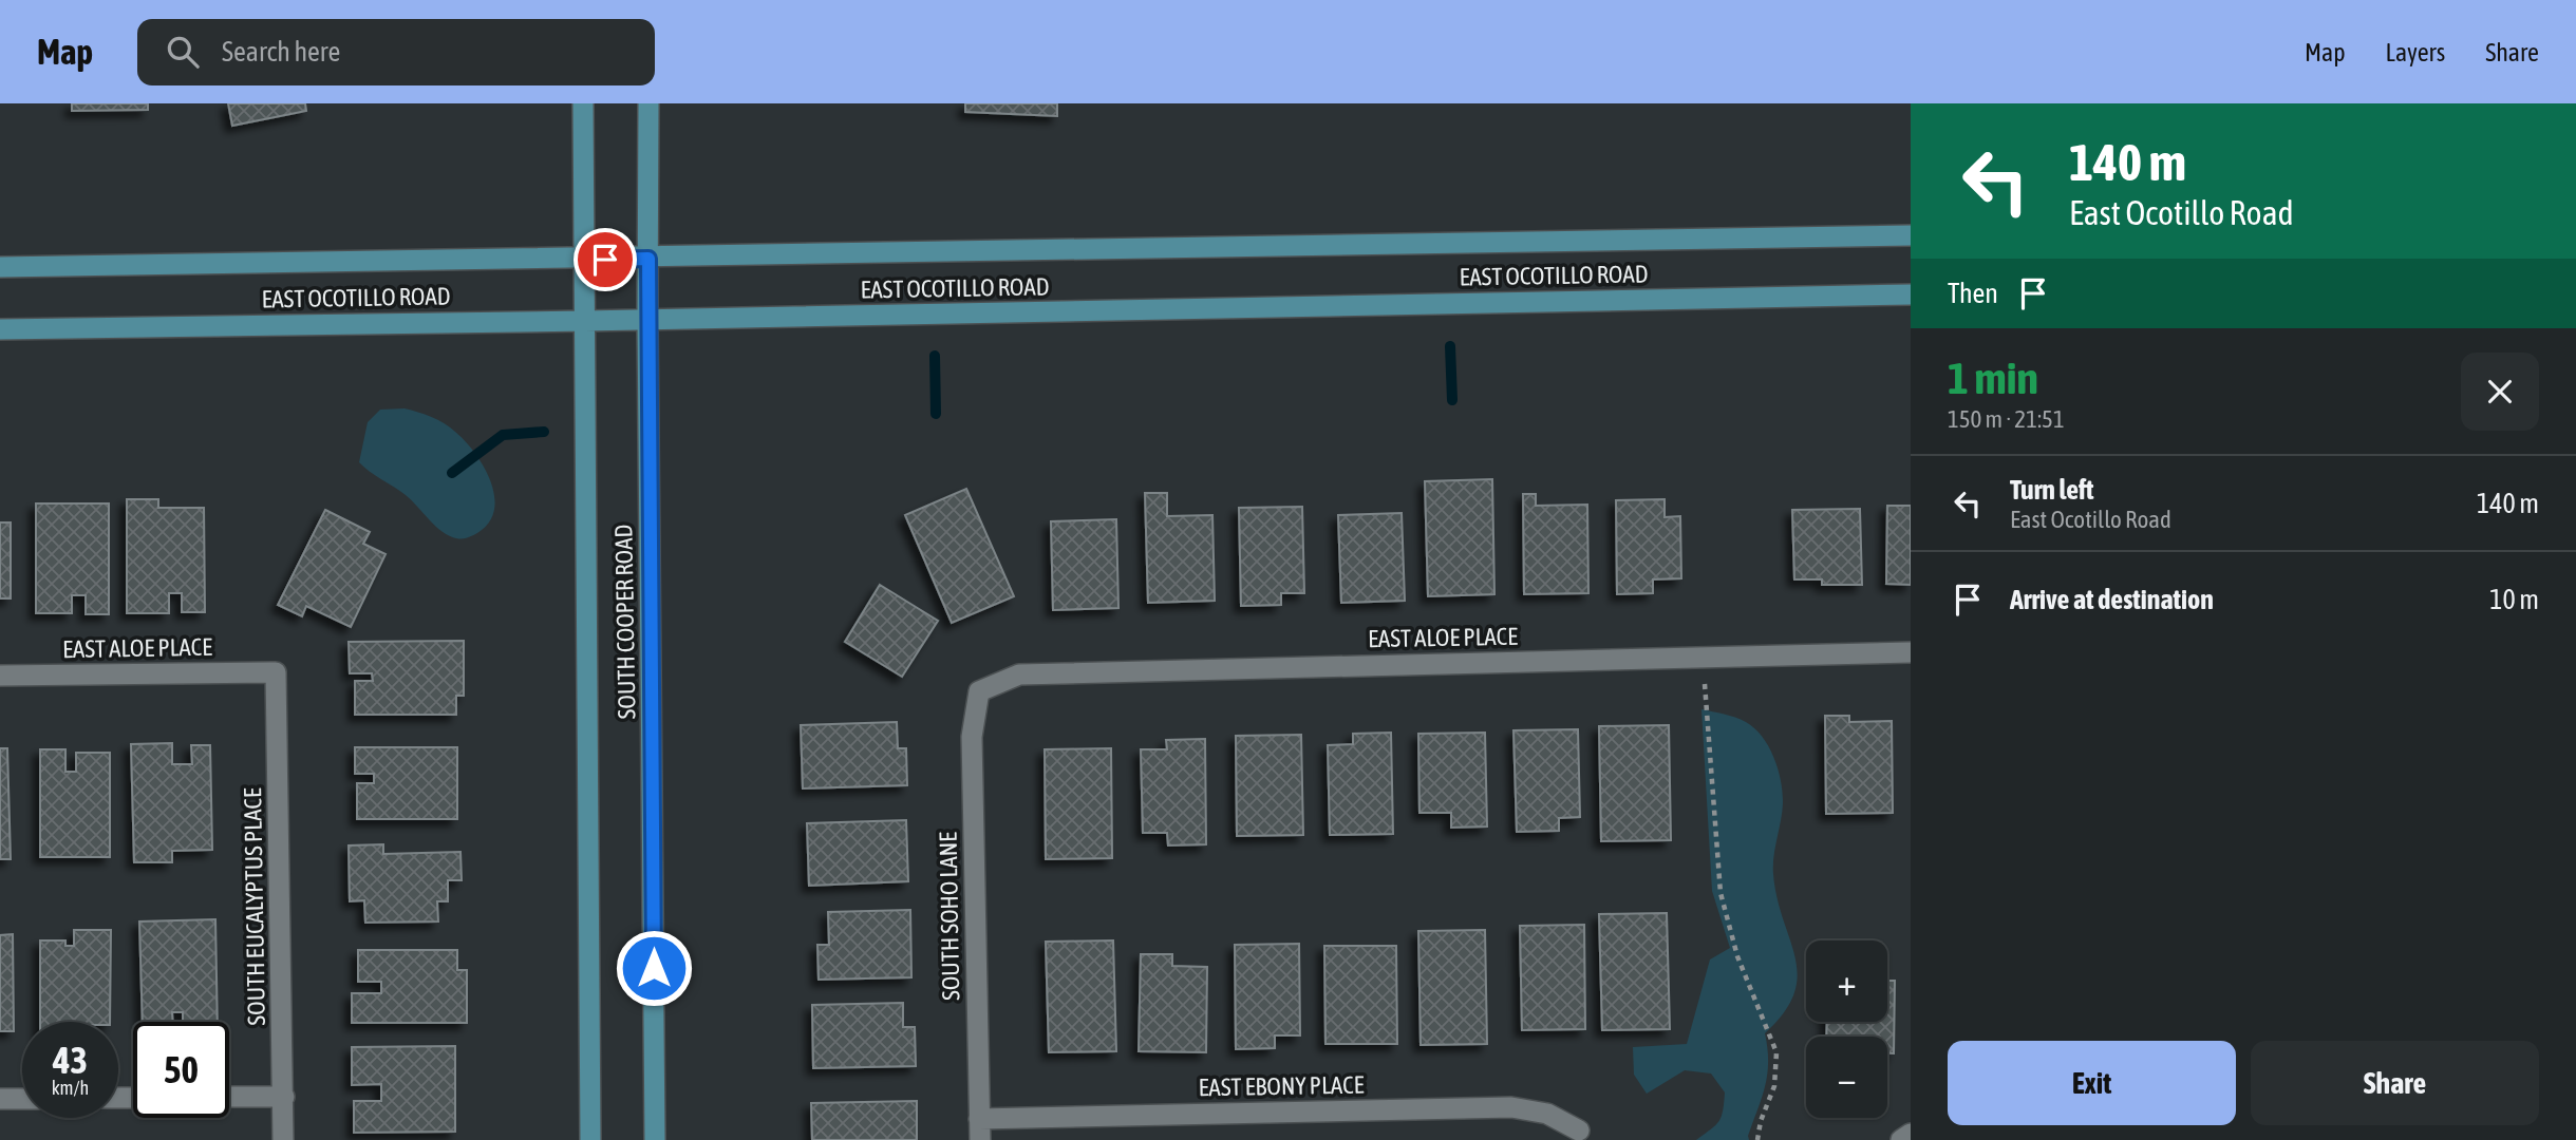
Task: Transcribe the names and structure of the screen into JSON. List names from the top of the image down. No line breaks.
{"streets":{"main road":["EAST OCOTILLO ROAD","SOUTH COOPER ROAD"],"street":["EAST ALOE PLACE","SOUTH EUCALYPTUS PLACE","SOUTH SOHO LANE","EAST EBONY PLACE"]},"crossings":[["EAST OCOTILLO ROAD","SOUTH COOPER ROAD"],["EAST ALOE PLACE","SOUTH EUCALYPTUS PLACE"],["EAST ALOE PLACE","SOUTH SOHO LANE"],["SOUTH SOHO LANE","EAST EBONY PLACE"]],"page":{"header":"Map","search":"Search here","nav":["Map","Layers","Share"],"turn":["140 m","East Ocotillo Road"],"then":"Then","heading":["1 min","150 m · 21:51"],"list":[{"name":"Turn left","note":"East Ocotillo Road","value":"140 m"},{"name":"Arrive at destination","value":"10 m"}],"map_buttons":["+","−"],"speed":"43 km/h","limit":"50","buttons":["Exit","Share"]}}
